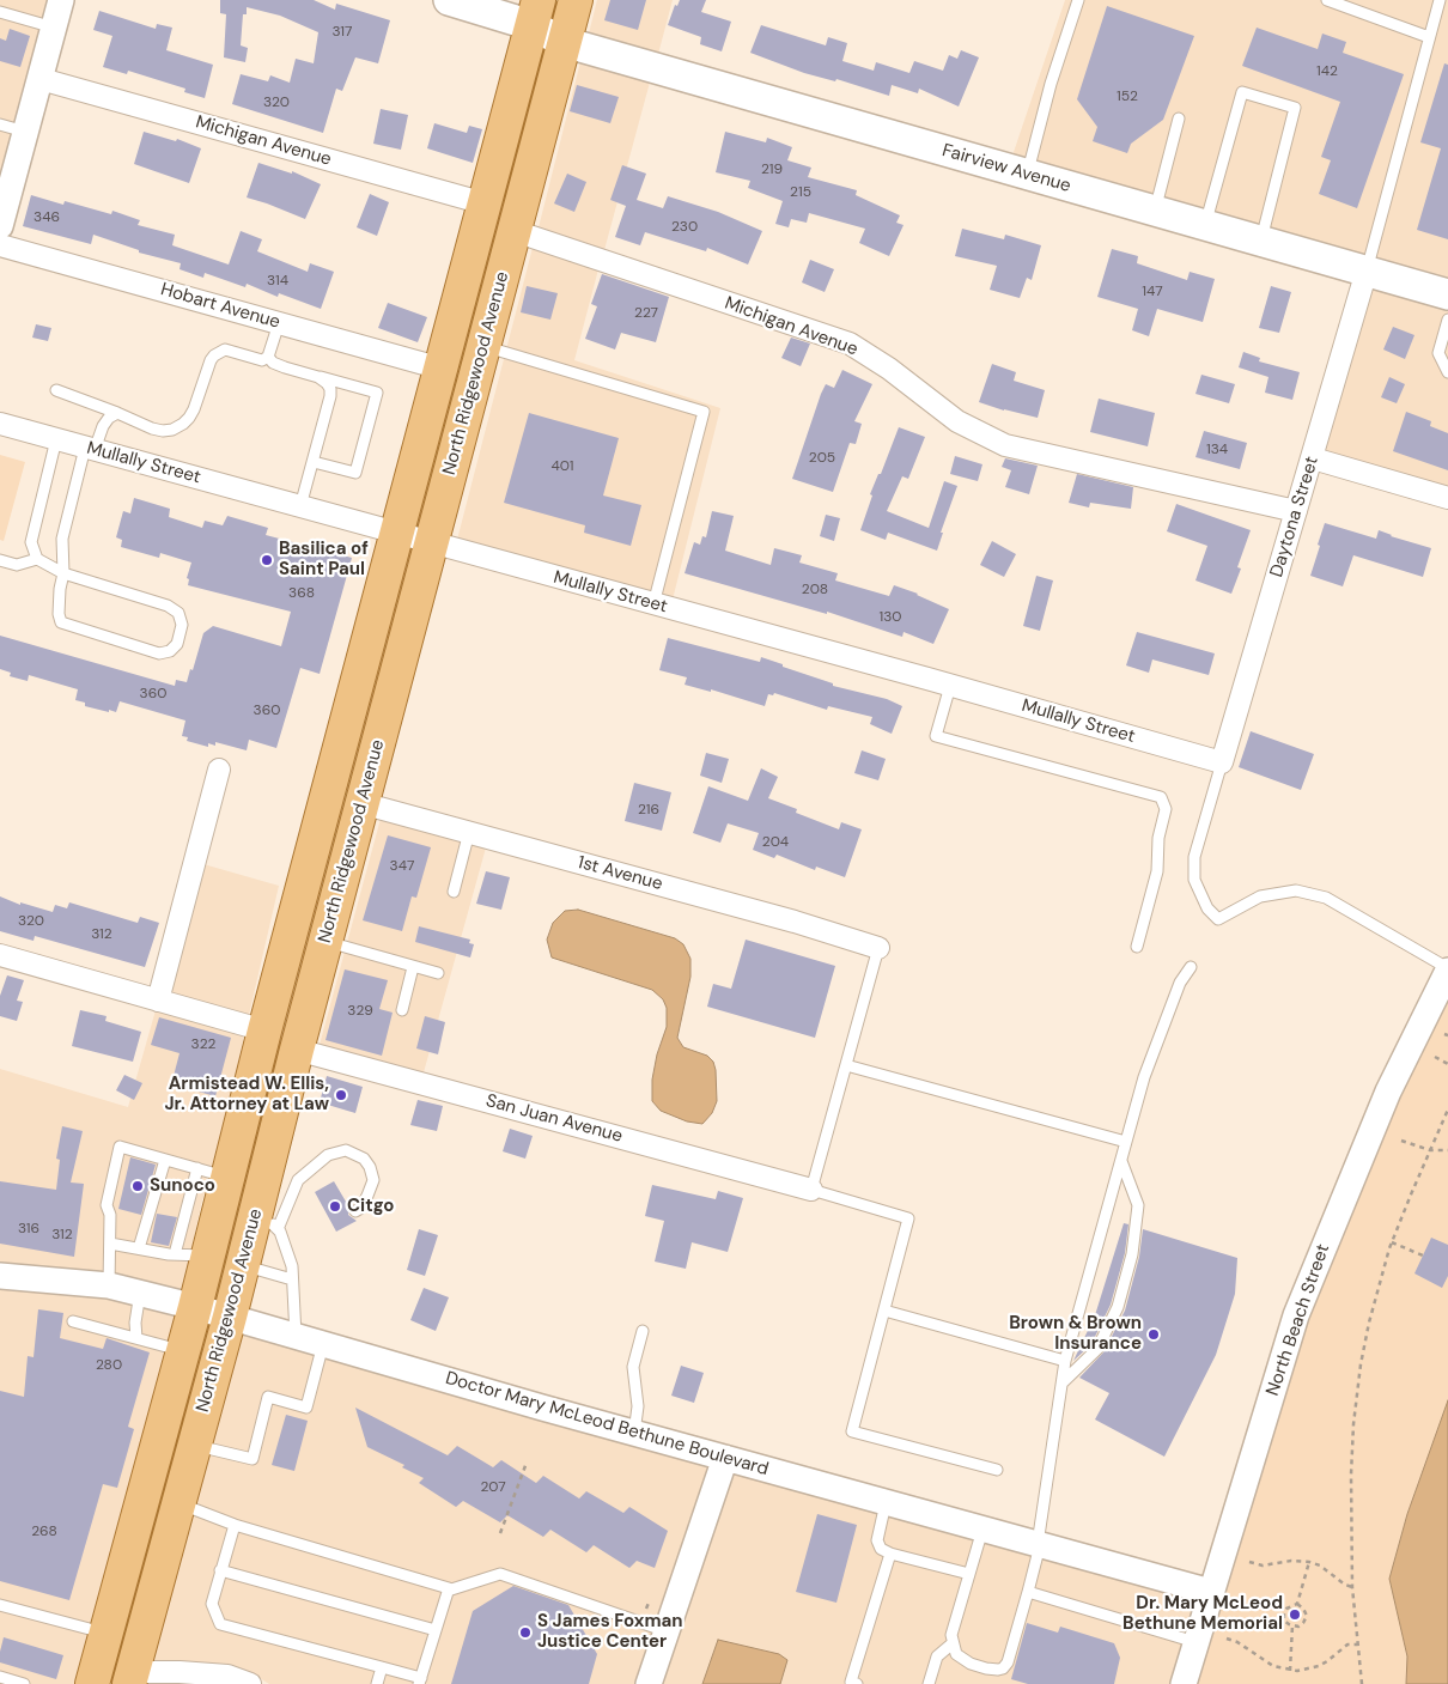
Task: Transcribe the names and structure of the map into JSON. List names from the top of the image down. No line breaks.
{"streets":{"main road":["Fairview Avenue","North Ridgewood Avenue"],"street":["Michigan Avenue","Hobart Avenue","Mullally Street","Daytona Street","1st Avenue","San Juan Avenue","North Beach Street","Doctor Mary McLeod Bethune Boulevard"]},"crossings":[["Michigan Avenue","North Ridgewood Avenue"],["Michigan Avenue","Daytona Street"],["Fairview Avenue","North Ridgewood Avenue"],["Fairview Avenue","Daytona Street"],["Hobart Avenue","North Ridgewood Avenue"],["North Ridgewood Avenue","Mullally Street"],["North Ridgewood Avenue","1st Avenue"],["North Ridgewood Avenue","San Juan Avenue"],["North Ridgewood Avenue","Doctor Mary McLeod Bethune Boulevard"],["Mullally Street","Daytona Street"],["North Beach Street","Doctor Mary McLeod Bethune Boulevard"]],"places":["Basilica of Saint Paul","Armistead W. Ellis, Jr. Attorney at Law","Sunoco","Citgo","Brown & Brown Insurance","Dr. Mary McLeod Bethune Memorial","S James Foxman Justice Center"],"house_numbers":["317","142","152","320","219","215","346","230","314","147","227","134","205","401","208","368","130","360","360","216","204","347","320","312","329","322","316","312","280","207","268"]}
